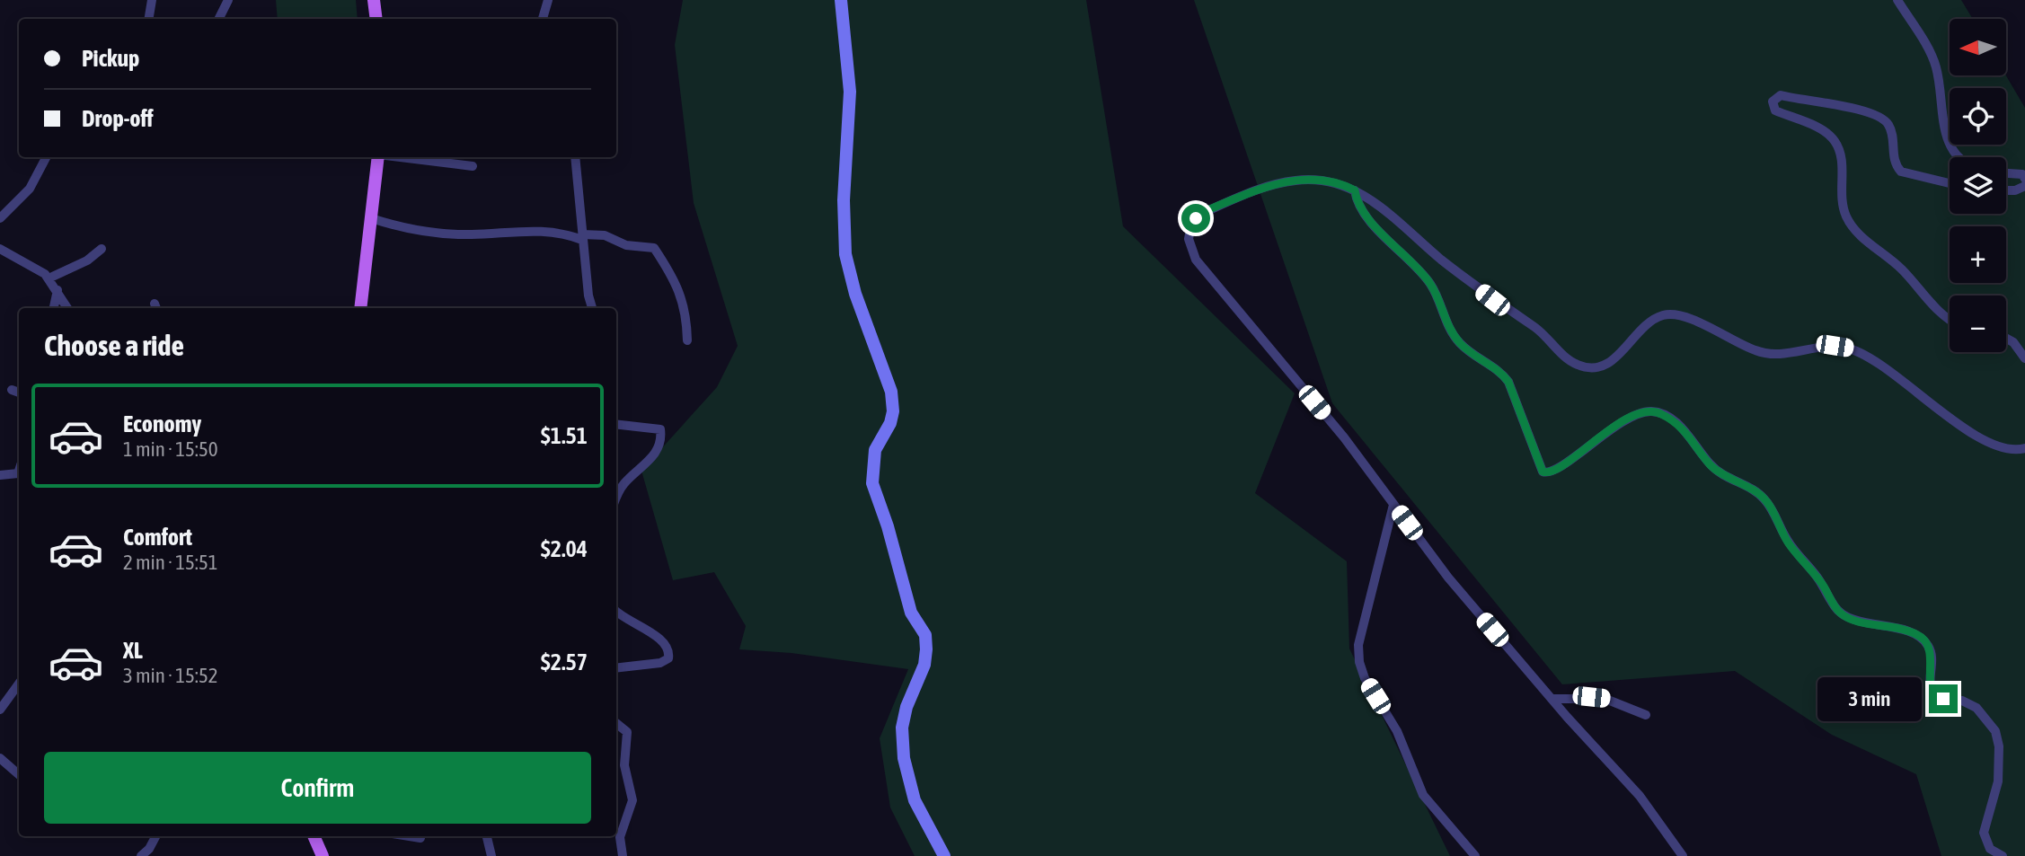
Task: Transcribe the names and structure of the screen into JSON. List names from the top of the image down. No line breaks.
{"north":"left","page":{"map_buttons":["+","−"],"banner":["Pickup","Drop-off"],"heading":"Choose a ride","list":[{"name":"Economy","note":"1 min · 15:50","value":"$1.51"},{"name":"Comfort","note":"2 min · 15:51","value":"$2.04"},{"name":"XL","note":"3 min · 15:52","value":"$2.57"}],"bubble":"3 min","buttons":"Confirm"}}
